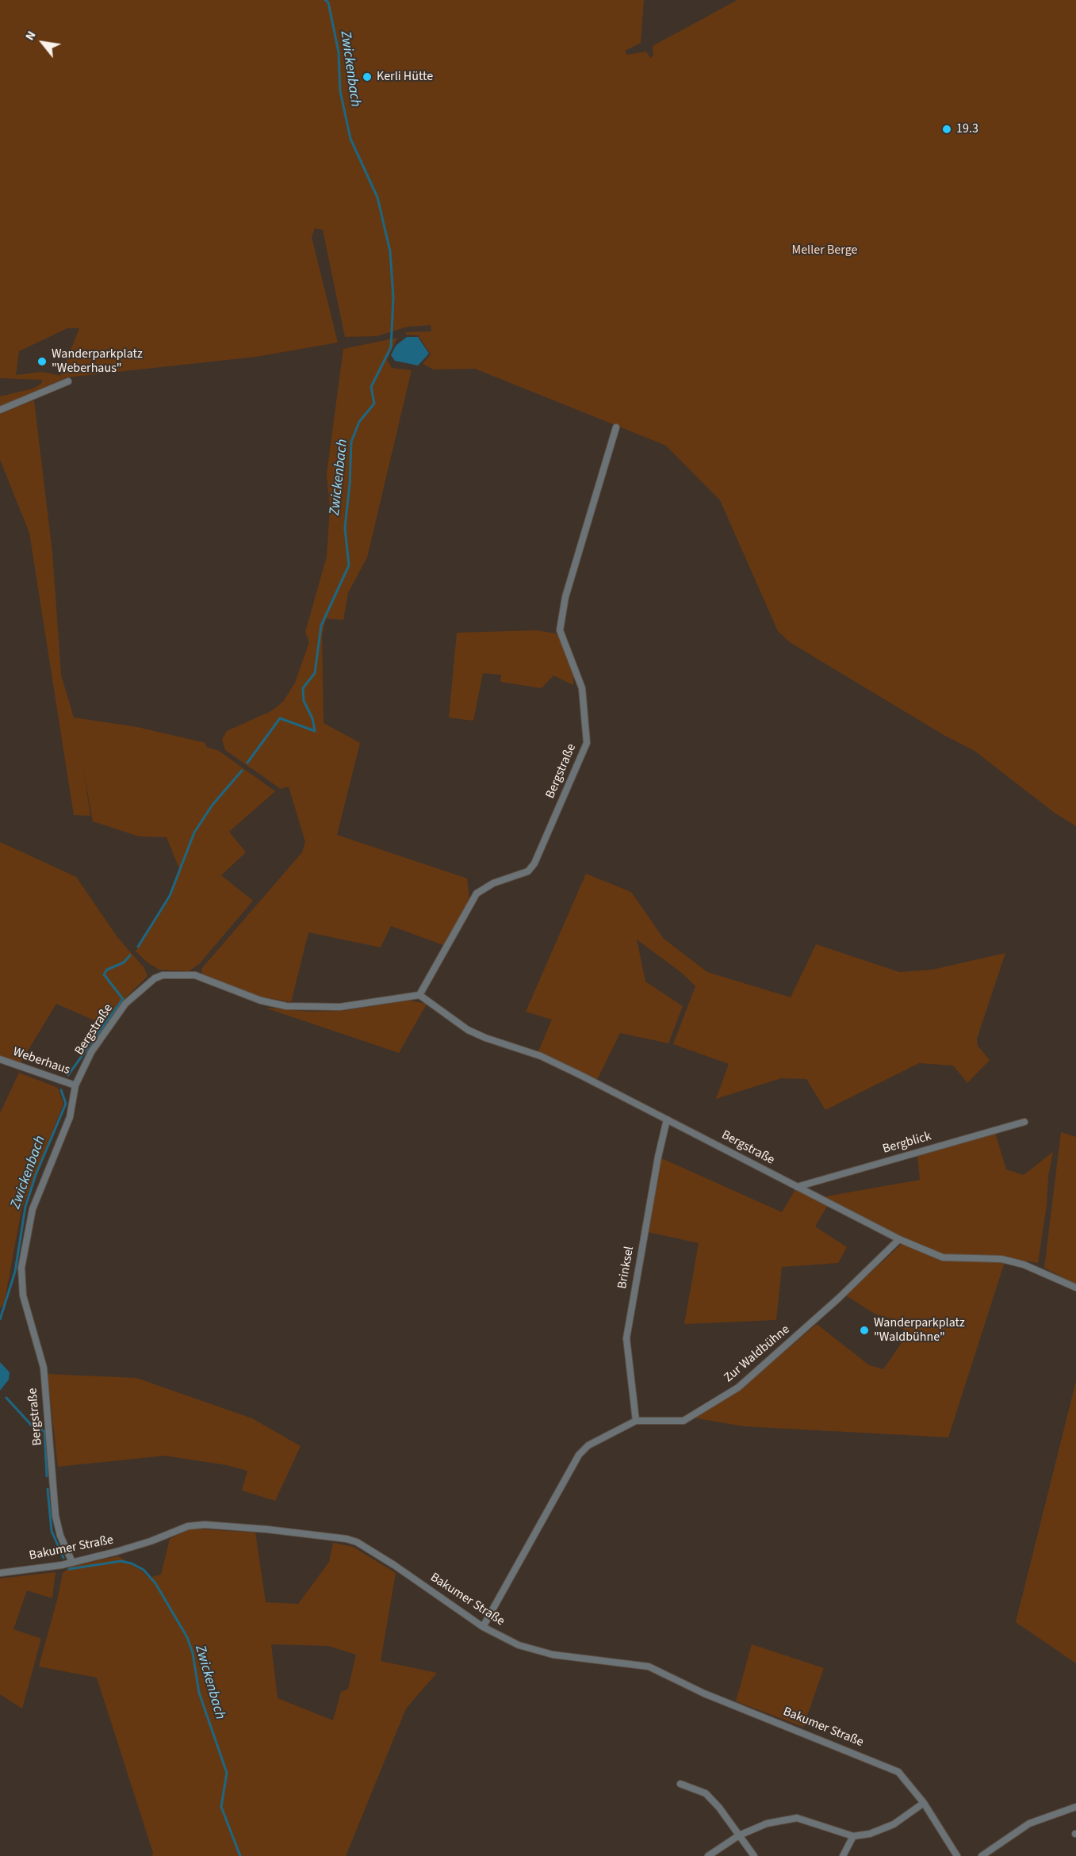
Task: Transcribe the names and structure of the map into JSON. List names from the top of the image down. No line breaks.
{"streets":{"street":["Bergstraße","Weberhaus","Bergblick","Brinksel","Zur Waldbühne","Bakumer Straße"]},"crossings":[["Bergstraße","Weberhaus"],["Bergstraße","Bergblick"],["Bergstraße","Brinksel"],["Bergstraße","Zur Waldbühne"],["Bergstraße","Bakumer Straße"],["Brinksel","Zur Waldbühne"],["Zur Waldbühne","Bakumer Straße"]],"water":["Zwickenbach"],"parks":["Meller Berge"],"places":["Kerli Hütte","19.3","Wanderparkplatz \"Weberhaus\"","Wanderparkplatz \"Waldbühne\""],"north":"top left"}
